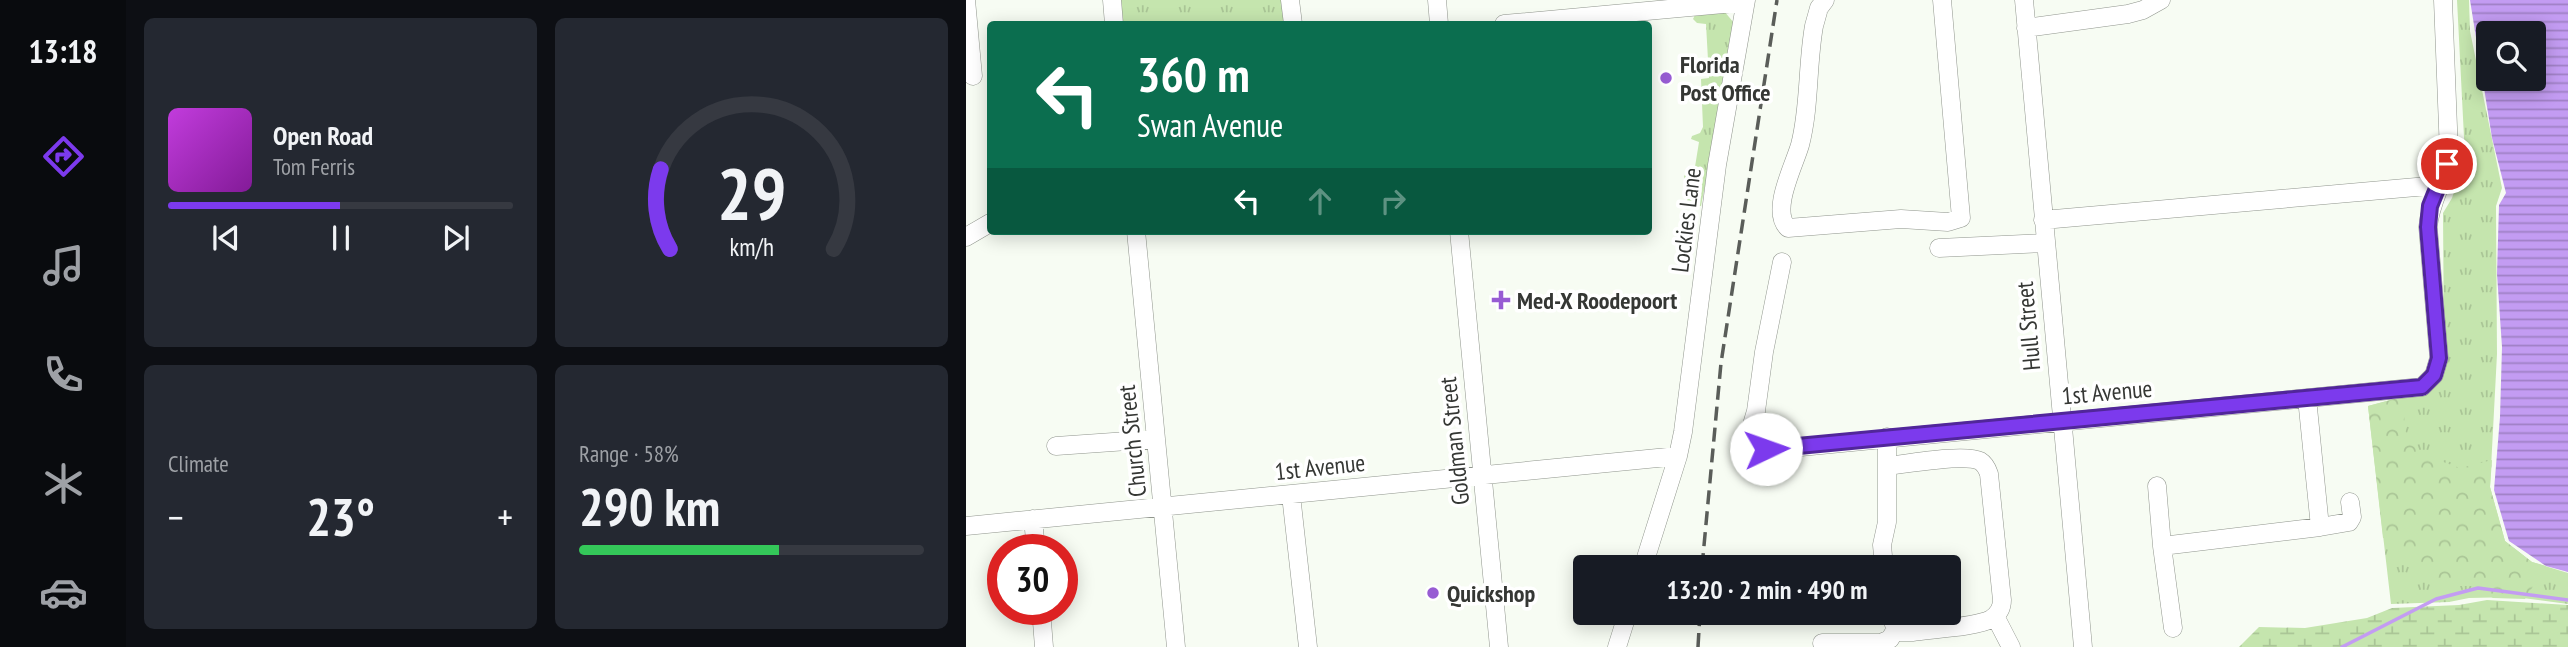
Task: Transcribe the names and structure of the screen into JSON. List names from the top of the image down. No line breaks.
{"streets":{"street":["Lockies Lane","Hull Street","1st Avenue","Church Street","Goldman Street"]},"crossings":[["Lockies Lane","1st Avenue"],["Hull Street","1st Avenue"],["1st Avenue","Church Street"],["1st Avenue","Goldman Street"]],"places":{"other":["Florida Post Office","Quickshop"],"health":["Med-X Roodepoort"]},"page":{"tabs":"13:18","turn":["360 m","Swan Avenue"],"song":["Open Road","Tom Ferris"],"tile":["Climate",["Range · 58%","290 km"]],"heat":["−","23°","+"],"limit":"30","trip":"13:20 · 2 min · 490 m","gauge":["29","km/h"]}}
